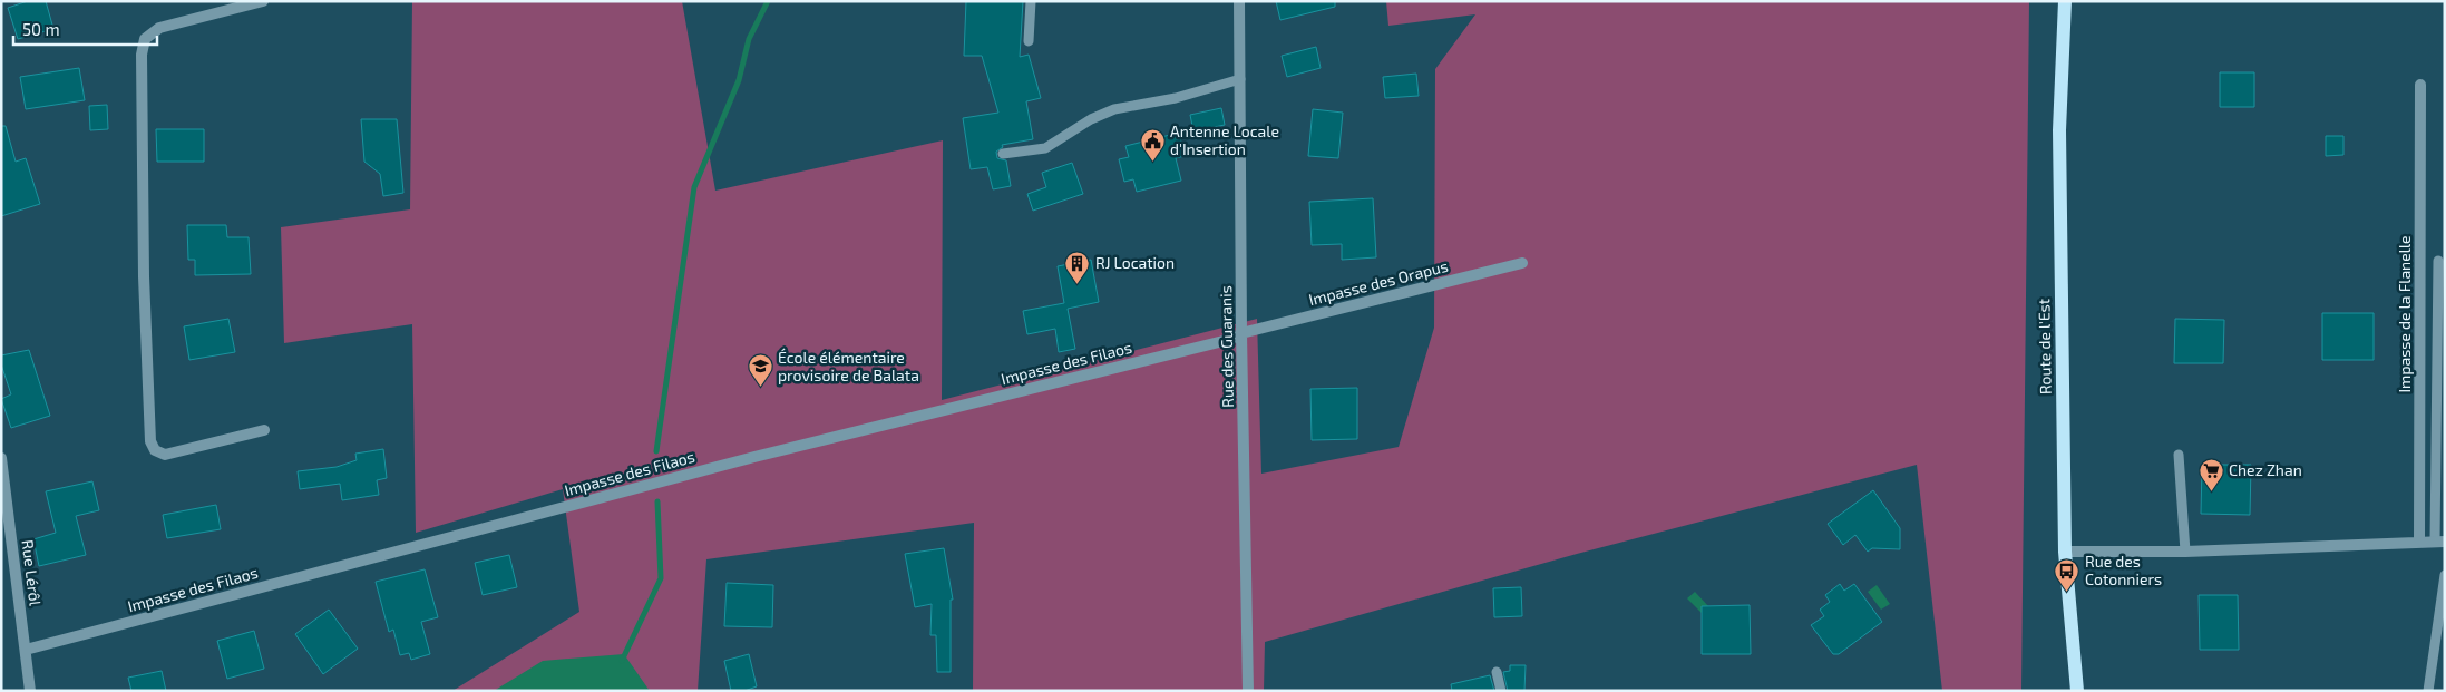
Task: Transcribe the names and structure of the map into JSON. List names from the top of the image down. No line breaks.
{"streets":{"main road":["Route de l'Est"],"street":["Impasse des Orapus","Impasse de la Flanelle","Rue des Guaranis","Impasse des Filaos","Rue Lérôl"]},"crossings":[["Impasse des Orapus","Rue des Guaranis"],["Impasse des Orapus","Impasse des Filaos"],["Rue des Guaranis","Impasse des Filaos"],["Impasse des Filaos","Rue Lérôl"]],"places":{"public building":["Antenne Locale d'Insertion"],"building":["RJ Location"],"school or university":["École élémentaire provisoire de Balata"],"supermarket":["Chez Zhan"],"bus stop":["Rue des Cotonniers"]},"scale_bar":"50 m"}
